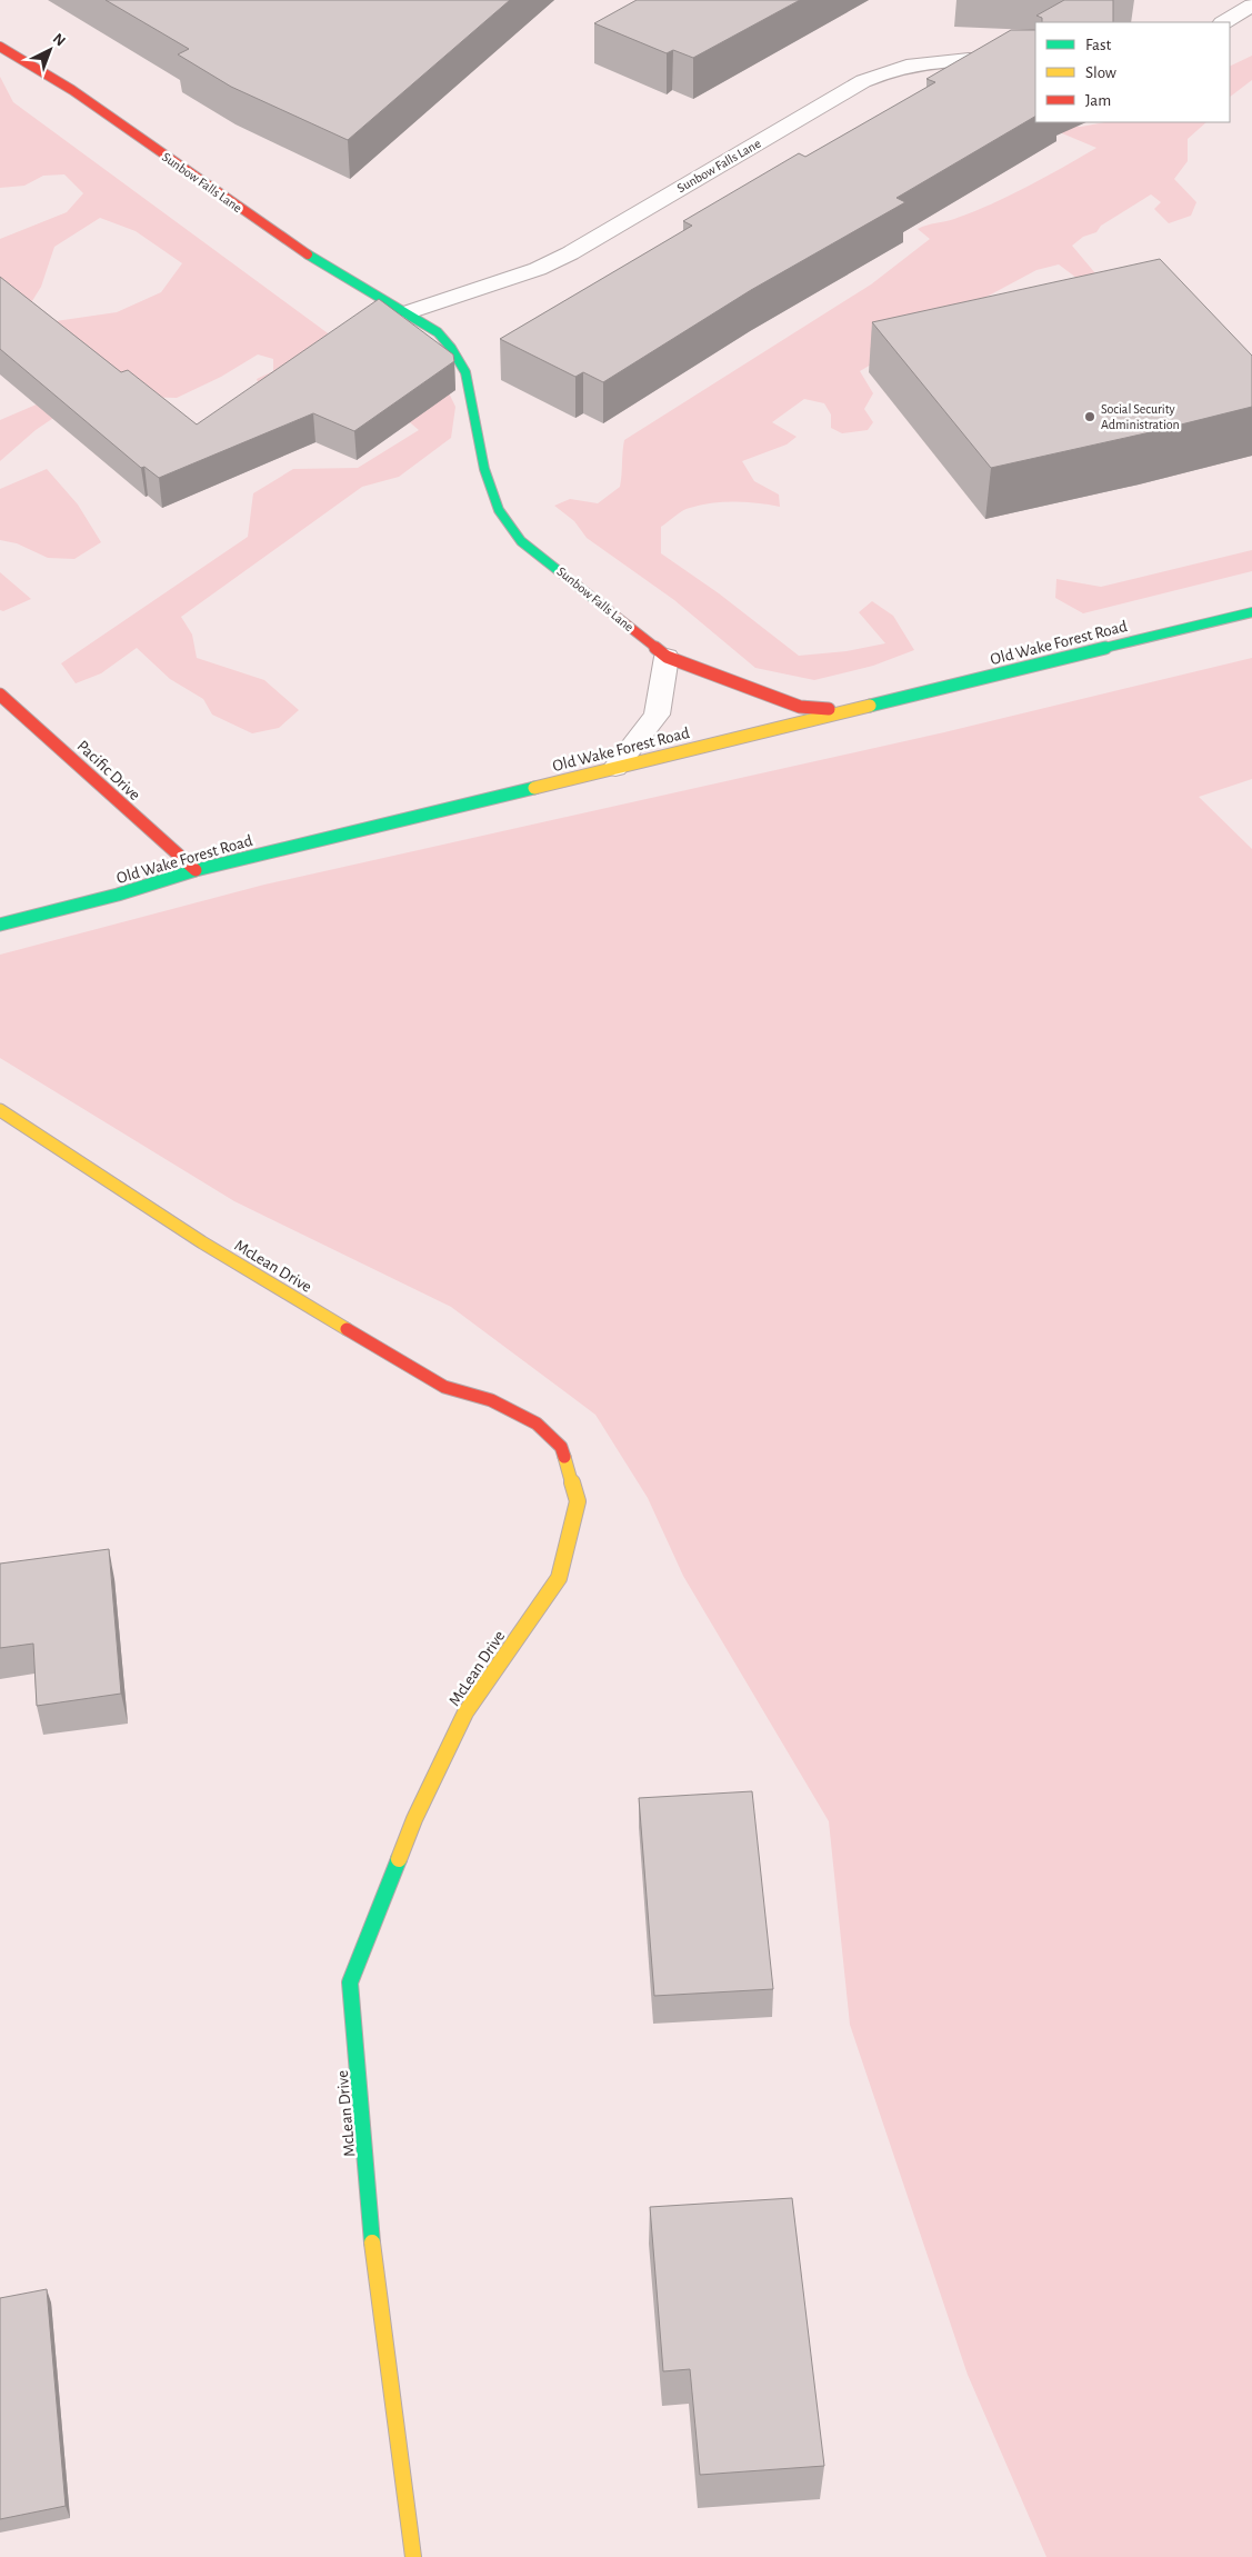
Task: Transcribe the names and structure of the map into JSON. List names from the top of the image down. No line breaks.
{"streets":{"street":["Sunbow Falls Lane","Old Wake Forest Road","Pacific Drive","McLean Drive"]},"crossings":[["Sunbow Falls Lane","Old Wake Forest Road"],["Old Wake Forest Road","Pacific Drive"]],"places":["Social Security Administration"],"legend":["Fast","Slow","Jam"],"north":"top right"}
